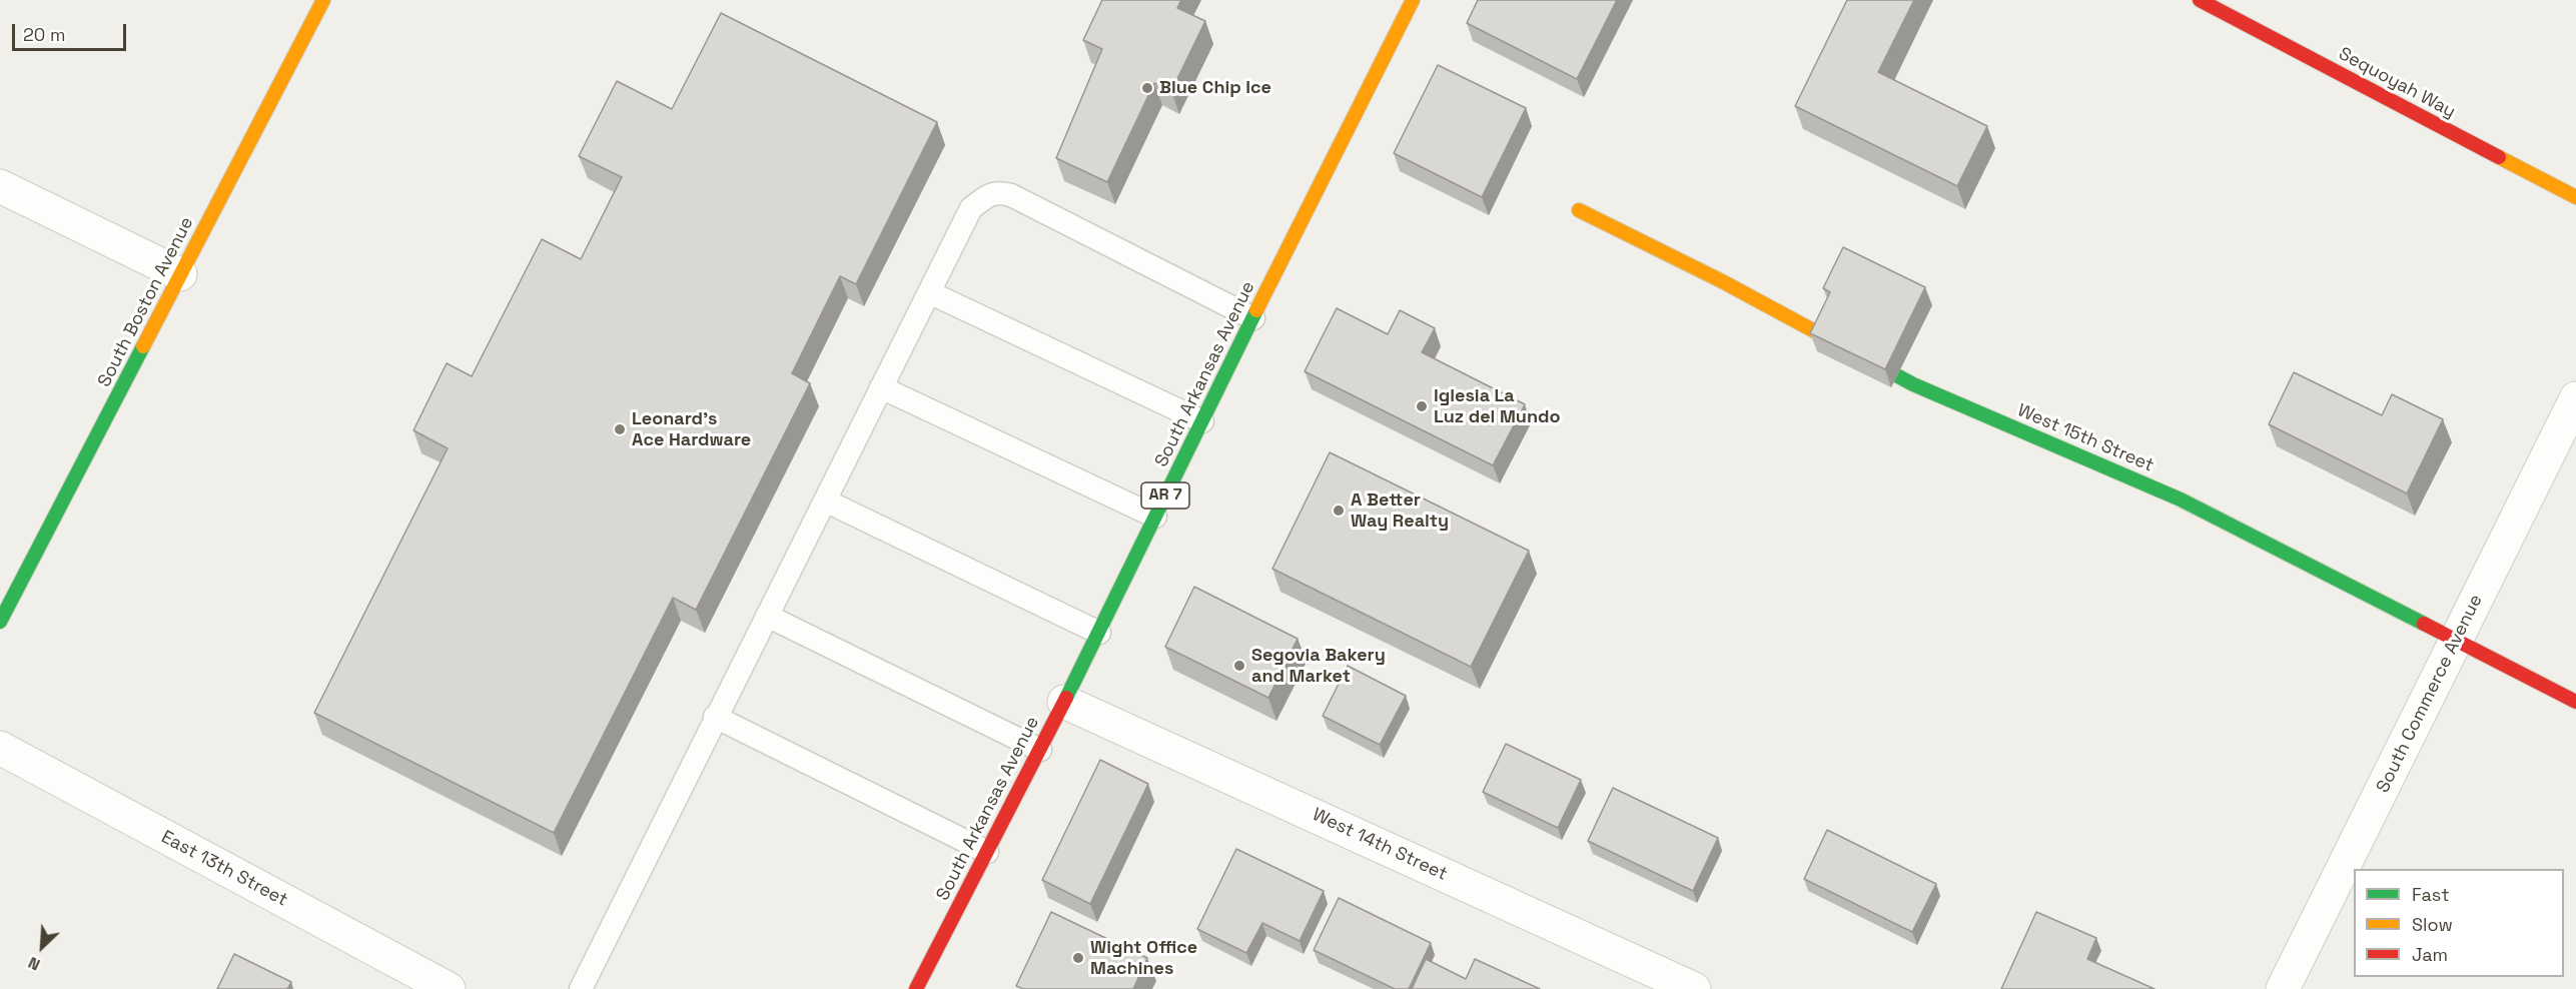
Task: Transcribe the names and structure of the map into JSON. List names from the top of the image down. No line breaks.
{"streets":{"main road":["Sequoyah Way","South Boston Avenue","South Arkansas Avenue","West 15th Street","AR 7"],"street":["South Commerce Avenue","West 14th Street","East 13th Street"]},"crossings":[["South Arkansas Avenue","West 14th Street"],["West 15th Street","South Commerce Avenue"]],"places":["Blue Chip Ice","Iglesia La Luz del Mundo","Leonard's Ace Hardware","A Better Way Realty","Segovia Bakery and Market","Wight Office Machines"],"legend":["Fast","Slow","Jam"],"scale_bar":"20 m","north":"bottom left"}
